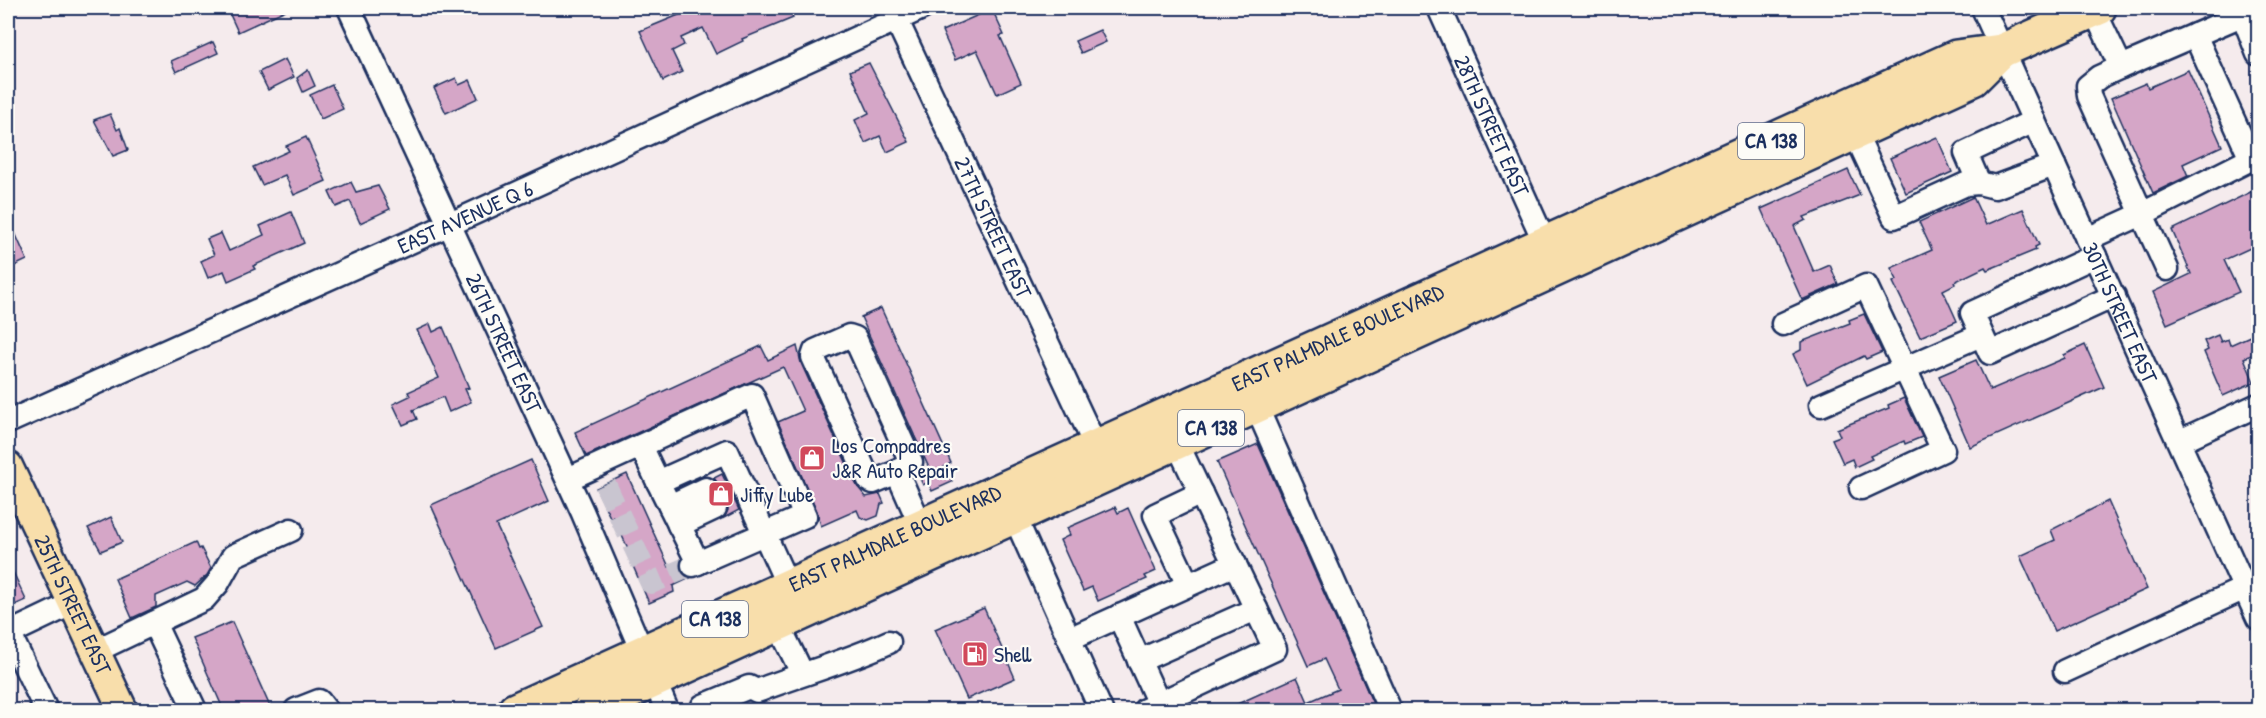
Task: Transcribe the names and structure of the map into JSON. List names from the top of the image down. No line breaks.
{"streets":{"highway":["CA 138","EAST PALMDALE BOULEVARD"],"main road":["25TH STREET EAST"],"street":["28TH STREET EAST","EAST AVENUE Q 6","27TH STREET EAST","30TH STREET EAST","26TH STREET EAST"]},"crossings":[["28TH STREET EAST","EAST PALMDALE BOULEVARD"],["EAST AVENUE Q 6","27TH STREET EAST"],["EAST AVENUE Q 6","26TH STREET EAST"],["27TH STREET EAST","EAST PALMDALE BOULEVARD"],["30TH STREET EAST","EAST PALMDALE BOULEVARD"],["EAST PALMDALE BOULEVARD","26TH STREET EAST"]],"places":{"shop":["Los Compadres J&R Auto Repair","Jiffy Lube"],"fuel station":["Shell"]}}
